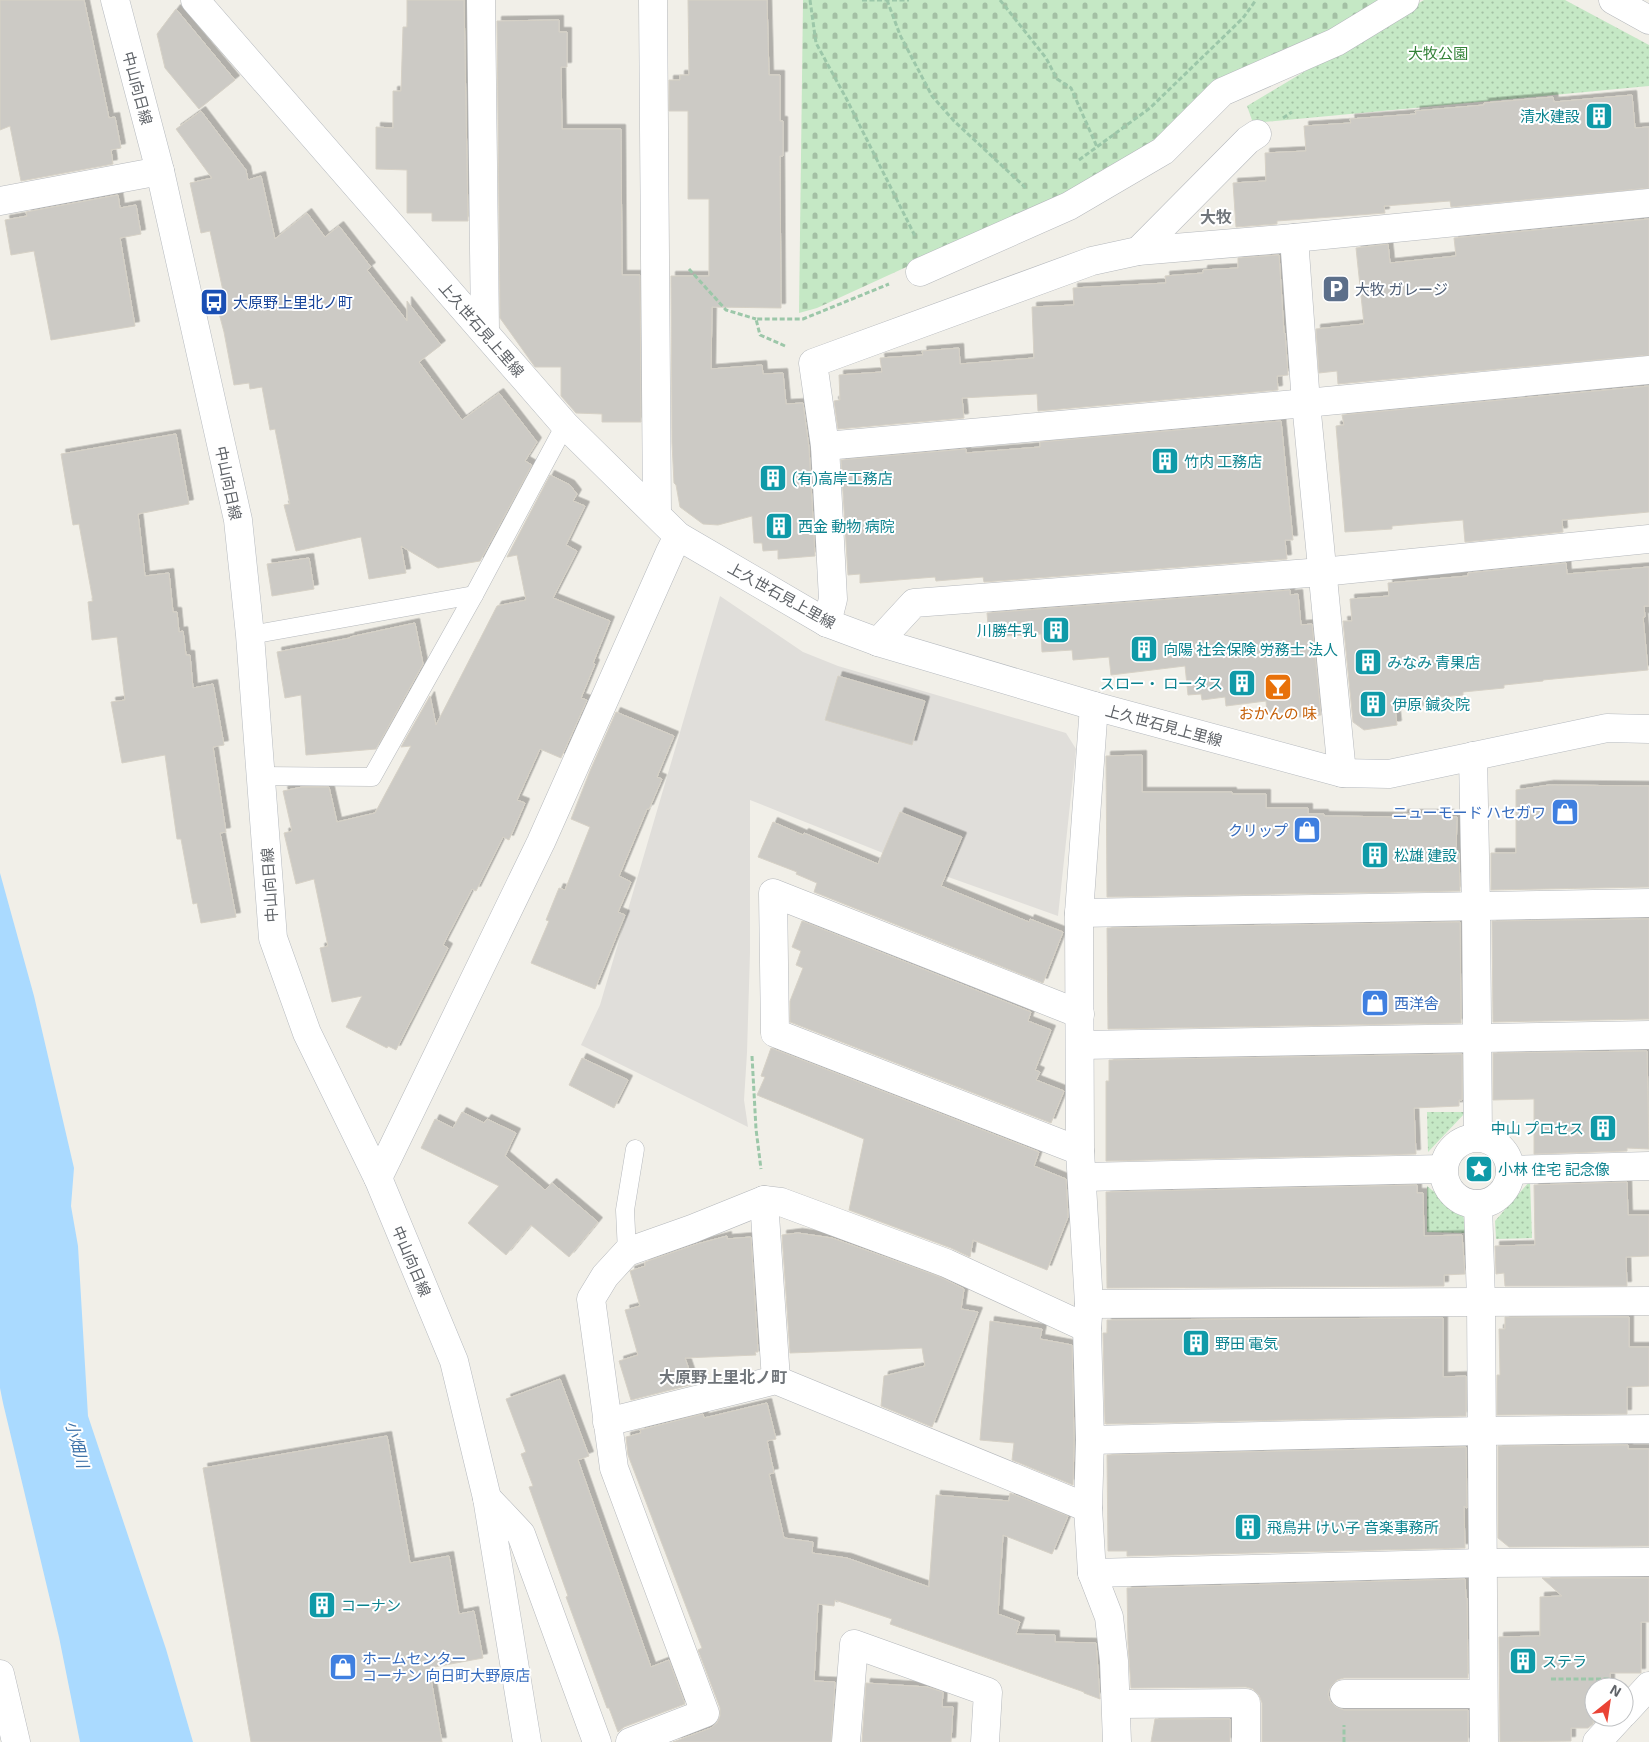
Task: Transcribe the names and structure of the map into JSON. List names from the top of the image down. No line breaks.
{"streets":{"street":["中山向日線","上久世石見上里線"]},"districts":["大牧","大原野上里北ノ町"],"water":["小畑川"],"parks":["大牧公園"],"places":{"building":["清水建設","竹内 工務店","(有)高岸工務店","西金 動物 病院","川勝牛乳","向陽 社会保険 労務士 法人","みなみ 青果店","スロー・ ロータス","伊原 鍼灸院","松雄 建設","中山 プロセス","野田 電気","飛鳥井 けい子 音楽事務所","コーナン","ステラ"],"parking":["大牧 ガレージ"],"bus stop":["大原野上里北ノ町"],"bar":["おかんの 味"],"shop":["ニューモード ハセガワ","クリップ","西洋舎","ホームセンター コーナン 向日町大野原店"],"place":["小林 住宅 記念像"]},"north":"top right"}
